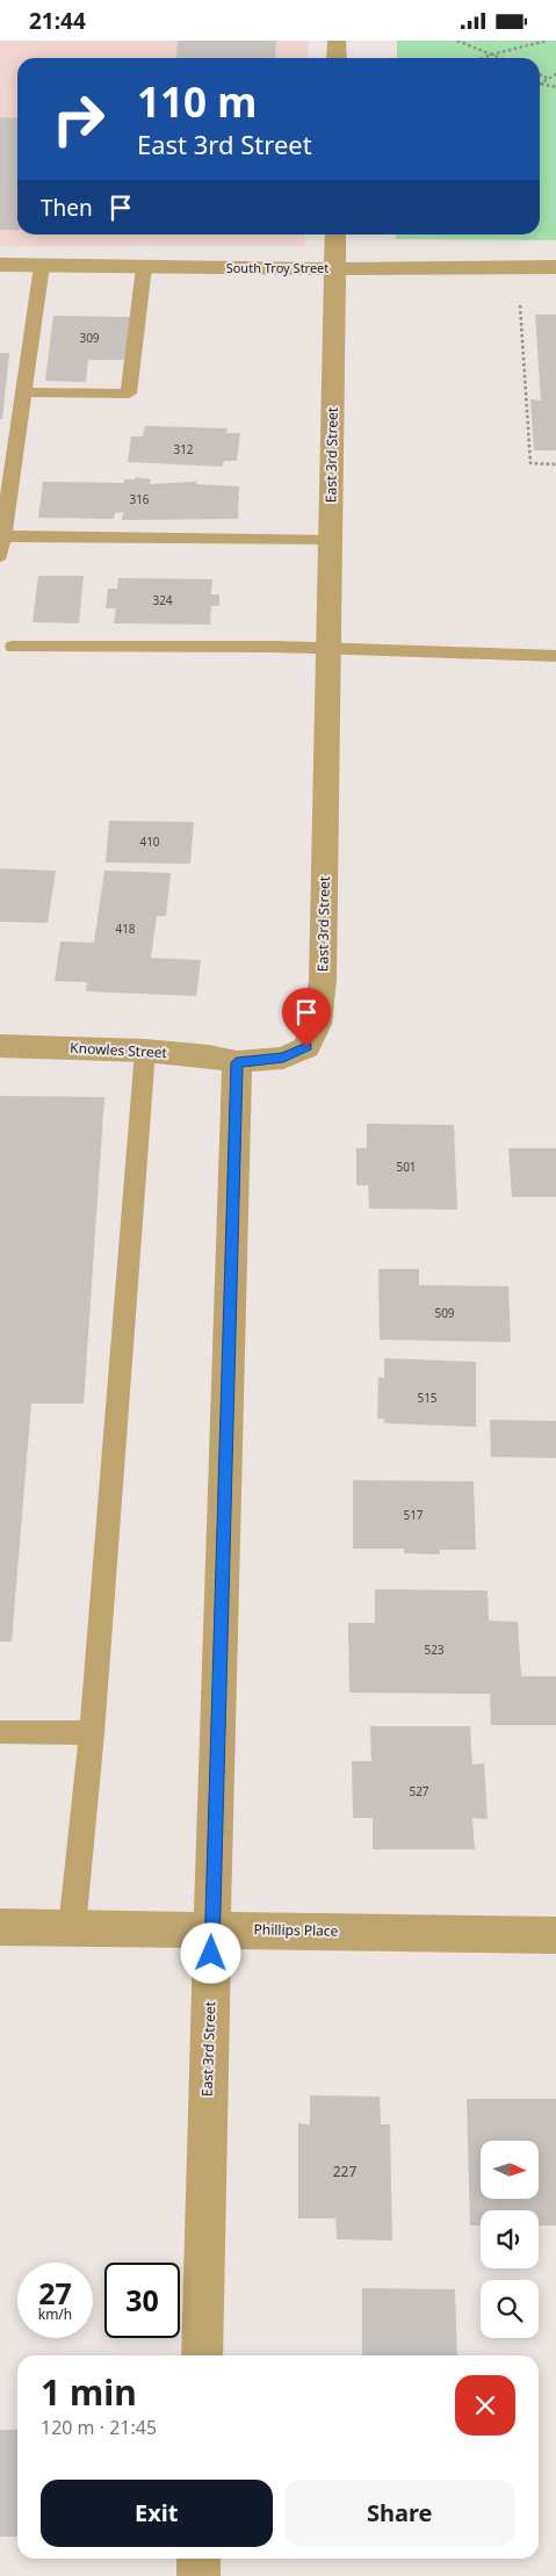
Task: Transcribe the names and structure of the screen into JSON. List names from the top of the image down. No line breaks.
{"streets":{"street":["South Troy Street","East 3rd Street","Knowles Street","Phillips Place"]},"crossings":[["South Troy Street","East 3rd Street"],["East 3rd Street","Knowles Street"],["East 3rd Street","Phillips Place"]],"house_numbers":["309","312","316","324","410","418","501","509","515","517","523","527","227"],"north":"right","page":{"status":"21:44","turn":["110 m","East 3rd Street"],"then":"Then","speed":"27 km/h","limit":"30","heading":["1 min","120 m · 21:45"],"buttons":["Exit","Share"]}}
